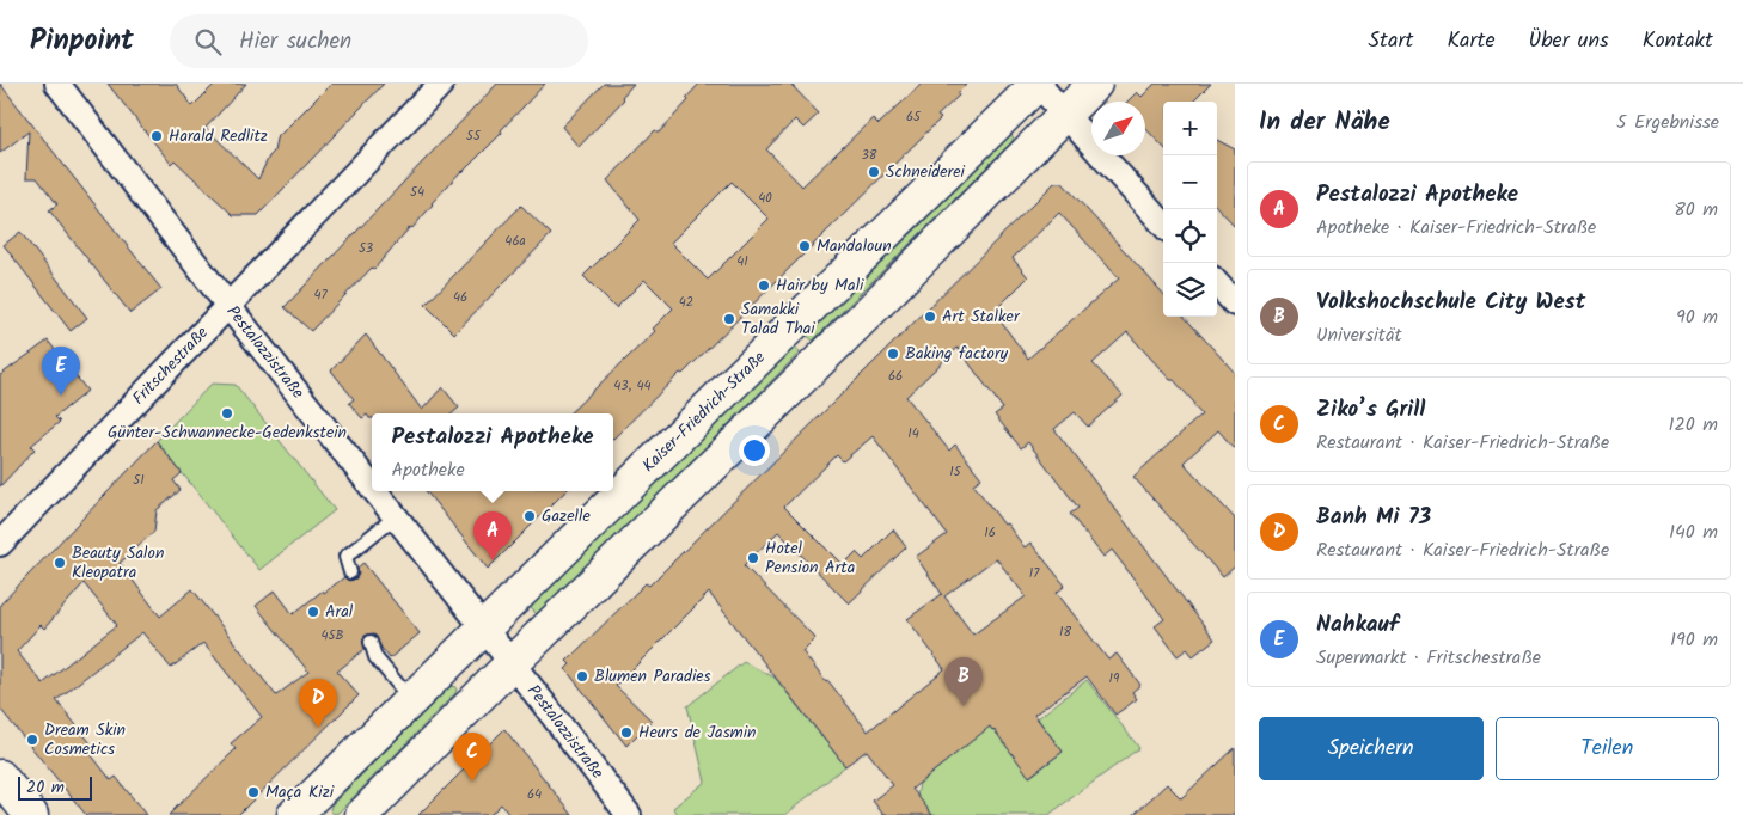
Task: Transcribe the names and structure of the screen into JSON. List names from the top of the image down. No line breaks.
{"streets":{"main road":["Kaiser-Friedrich-Straße"],"street":["Pestalozzistraße","Fritschestraße"]},"crossings":[["Pestalozzistraße","Fritschestraße"],["Pestalozzistraße","Kaiser-Friedrich-Straße"]],"places":["Harald Redlitz","Schneiderei","Mandaloun","Hair by Mali","Art Stalker","Samakki Talad Thai","Baking factory","Günter-Schwannecke-Gedenkstein","Gazelle","Hotel Pension Arta","Beauty Salon Kleopatra","Aral","Blumen Paradies","Heurs de Jasmin","Dream Skin Cosmetics","Maça Kizi"],"house_numbers":["65","55","38","54","40","46a","53","41","47","46","42","66","43, 44","14","15","51","16","17","18","45B","19","64"],"scale_bar":"20 m","north":"top right","page":{"header":"Pinpoint","search":"Hier suchen","nav":["Start","Karte","Über uns","Kontakt"],"heading":["In der Nähe","5 Ergebnisse"],"map_buttons":["+","−"],"list":[{"mark":"A","name":"Pestalozzi Apotheke","note":"Apotheke · Kaiser-Friedrich-Straße","value":"80 m"},{"mark":"B","name":"Volkshochschule City West","note":"Universität","value":"90 m"},{"mark":"C","name":"Ziko’s Grill","note":"Restaurant · Kaiser-Friedrich-Straße","value":"120 m"},{"mark":"D","name":"Banh Mi 73","note":"Restaurant · Kaiser-Friedrich-Straße","value":"140 m"},{"mark":"E","name":"Nahkauf","note":"Supermarkt · Fritschestraße","value":"190 m"}],"pins":["E","A","B","D","C"],"popup":["Pestalozzi Apotheke","Apotheke"],"buttons":["Speichern","Teilen"],"scale":"20 m"}}
